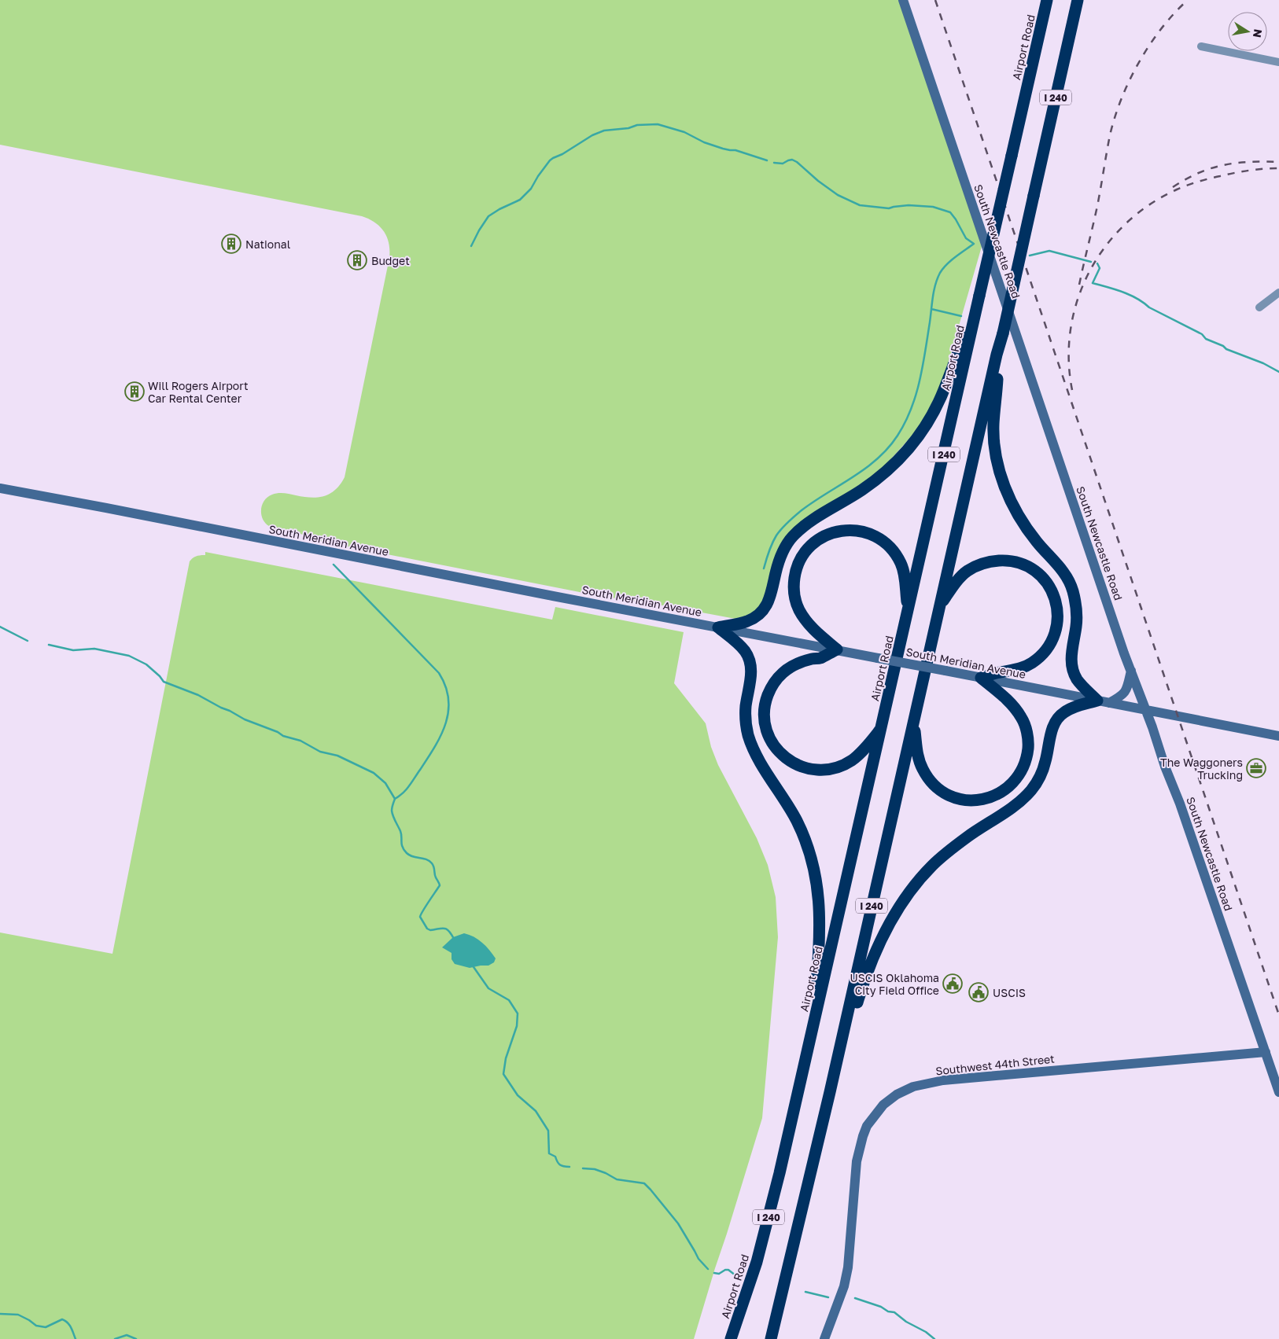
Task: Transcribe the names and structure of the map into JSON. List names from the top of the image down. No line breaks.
{"streets":{"highway":["Airport Road","I 240"],"main road":["South Newcastle Road","South Meridian Avenue","Southwest 44th Street"]},"crossings":[["South Newcastle Road","South Meridian Avenue"],["South Newcastle Road","Southwest 44th Street"]],"places":{"building":["National","Budget","Will Rogers Airport Car Rental Center"],"office":["The Waggoners Trucking"],"public building":["USCIS Oklahoma City Field Office","USCIS"]},"north":"right"}
